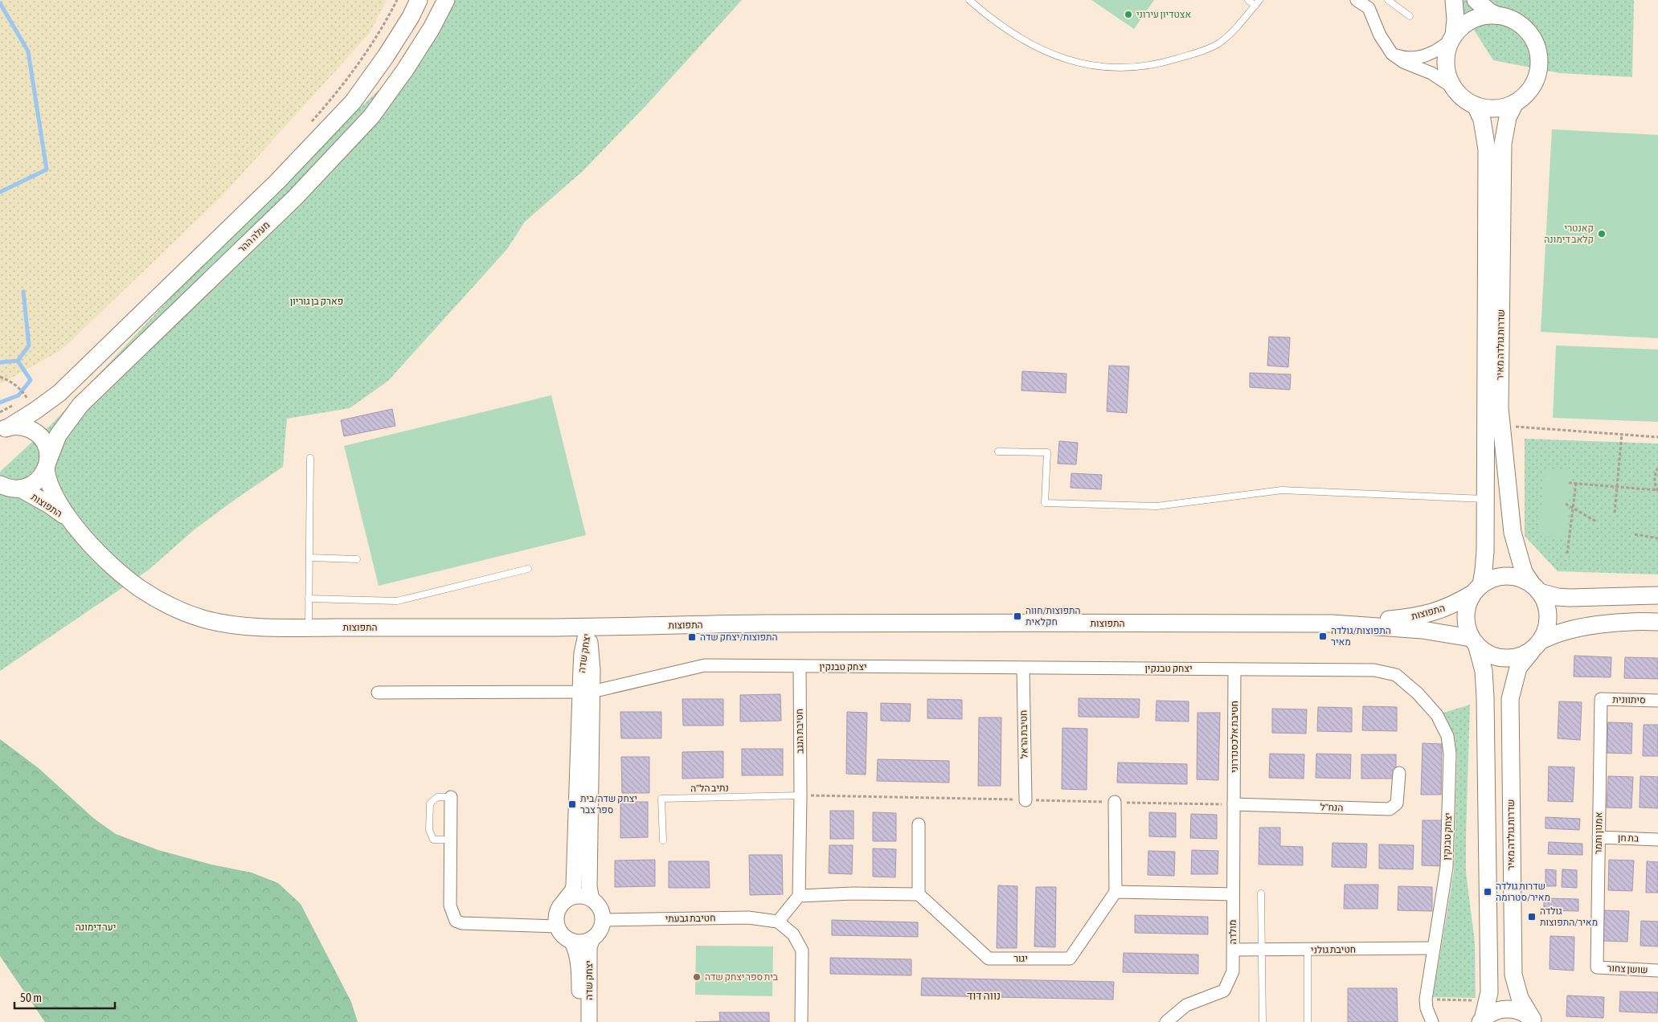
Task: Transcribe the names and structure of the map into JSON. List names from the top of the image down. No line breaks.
{"streets":{"main road":["מעלה ההר","שדרות גולדה מאיר","התפוצות"],"street":["יצחק שדה","יצחק טבנקין","סיתוונית","חטיבת הנגב","חטיבת הראל","חטיבת אלכסנדרוני","הנח\"ל","אמנון ותמר","בת חן","חטיבת גבעתי","מולדה","חטיבת גולני","יגור","שושן צחור"],"lane":["נתיב הל\"ה"]},"crossings":[["מעלה ההר","התפוצות"],["שדרות גולדה מאיר","התפוצות"],["התפוצות","יצחק שדה"],["יצחק שדה","יצחק טבנקין"],["יצחק שדה","חטיבת גבעתי"],["יצחק טבנקין","חטיבת הנגב"],["יצחק טבנקין","חטיבת הראל"],["יצחק טבנקין","חטיבת אלכסנדרוני"],["יצחק טבנקין","חטיבת גולני"],["סיתוונית","אמנון ותמר"],["חטיבת הנגב","נתיב הל\"ה"],["חטיבת אלכסנדרוני","הנח\"ל"],["חטיבת אלכסנדרוני","מולדה"],["הנח\"ל","מולדה"],["אמנון ותמר","בת חן"],["אמנון ותמר","שושן צחור"],["מולדה","חטיבת גולני"]],"districts":["נווה דוד"],"parks":["פארק בן גוריון","יער דימונה"],"places":{"other":["אצטדיון עירוני","קאנטרי קלאב דימונה","בית ספר יצחק שדה"],"transit":["התפוצות/חווה חקלאית","התפוצות/גולדה מאיר","התפוצות/יצחק שדה","יצחק שדה/בית ספר צבר","שדרות גולדה מאיר/סטרומה","גולדה מאיר/התפוצות"]},"scale_bar":"50 m"}
